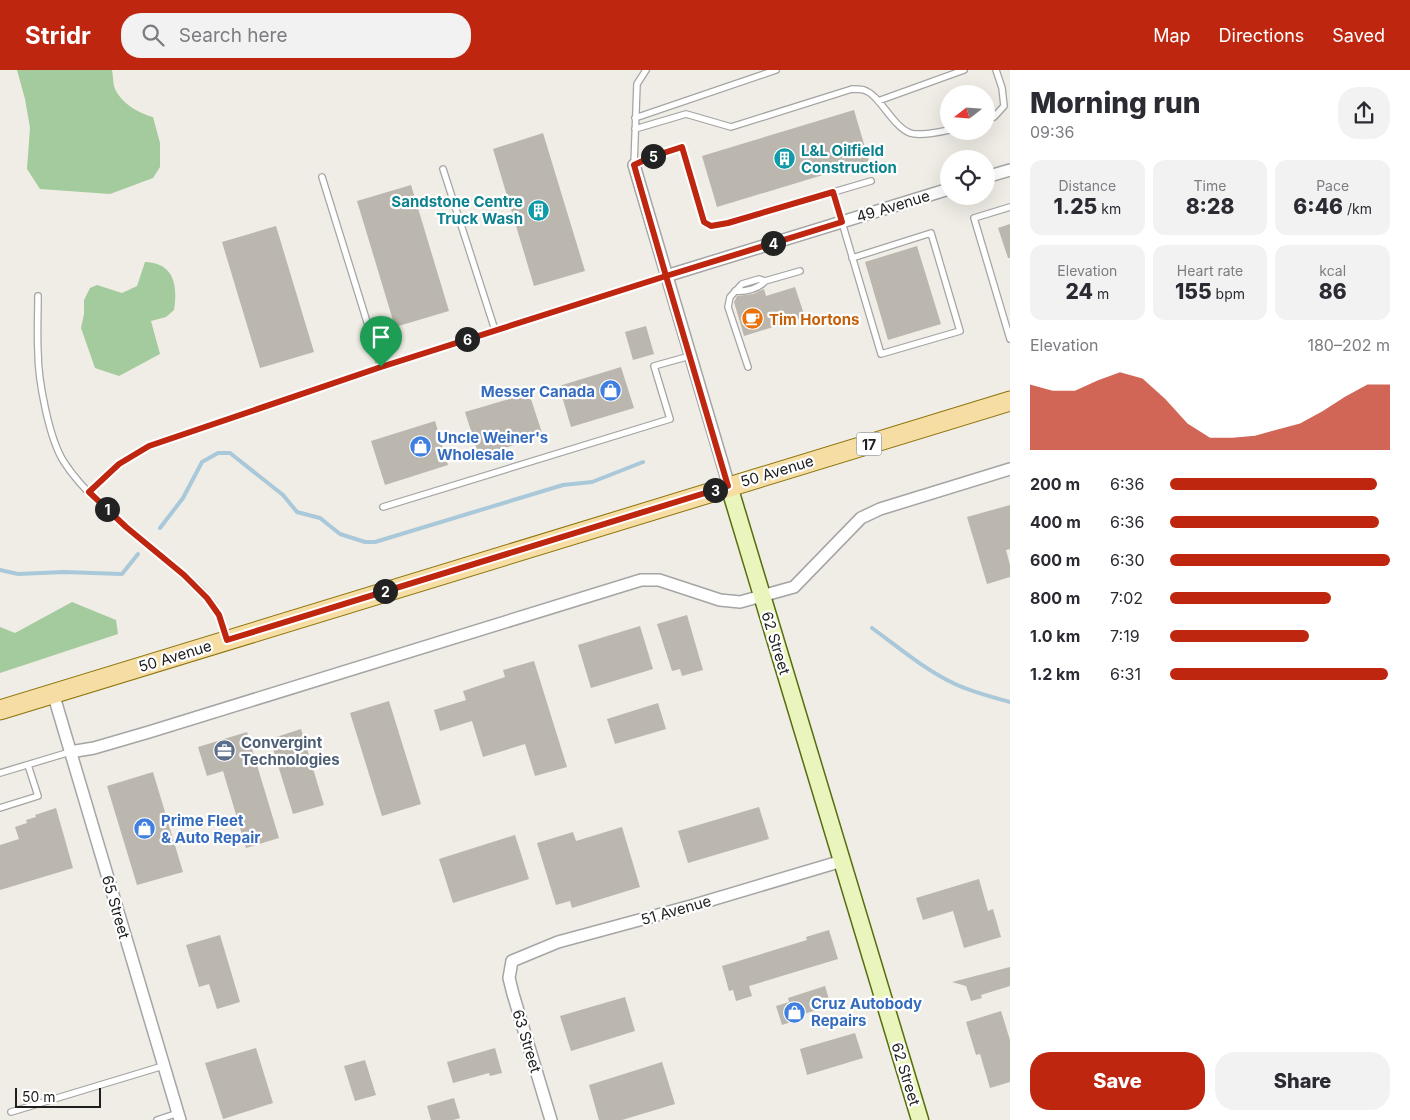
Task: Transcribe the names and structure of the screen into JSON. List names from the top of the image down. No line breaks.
{"streets":{"main road":["17","50 Avenue","62 Street"],"street":["49 Avenue","65 Street","51 Avenue","63 Street"]},"crossings":[["49 Avenue","62 Street"],["50 Avenue","62 Street"],["50 Avenue","65 Street"],["62 Street","51 Avenue"],["51 Avenue","63 Street"]],"places":{"building":["L&L Oilfield Construction","Sandstone Centre Truck Wash"],"cafe":["Tim Hortons"],"shop":["Messer Canada","Uncle Weiner's Wholesale","Prime Fleet & Auto Repair","Cruz Autobody Repairs"],"office":["Convergint Technologies"]},"scale_bar":"50 m","north":"left","page":{"header":"Stridr","search":"Search here","nav":["Map","Directions","Saved"],"heading":["Morning run","09:36"],"pins":["5","4","6","3","1","2"],"stats":[["Distance","1.25 km"],["Time","8:28"],["Pace","6:46 /km"],["Elevation","24 m"],["Heart rate","155 bpm"],["kcal","86"]],"chart":["Elevation","180–202 m"],"list":[{"name":"200 m","note":"6:36"},{"name":"400 m","note":"6:36"},{"name":"600 m","note":"6:30"},{"name":"800 m","note":"7:02"},{"name":"1.0 km","note":"7:19"},{"name":"1.2 km","note":"6:31"}],"buttons":["Save","Share"],"scale":"50 m"}}
